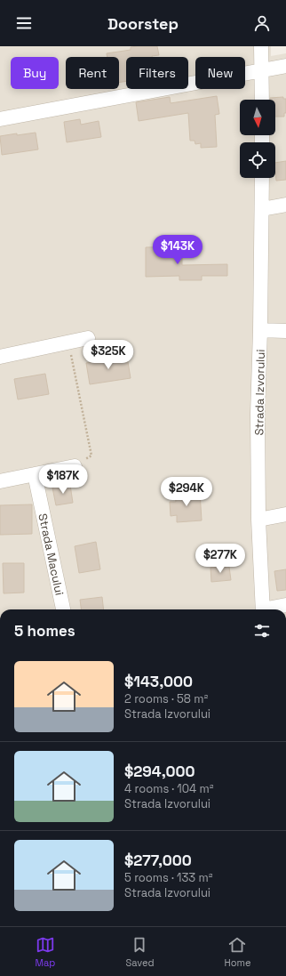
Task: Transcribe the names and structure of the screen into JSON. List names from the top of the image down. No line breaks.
{"streets":{"street":["Strada Izvorului","Strada Macului"]},"north":"bottom","page":{"header":"Doorstep","chip":["Buy","Rent","Filters","New"],"price":["$143K","$325K","$187K","$294K","$277K"],"heading":"5 homes","list":[{"name":"$143,000","note":"2 rooms · 58 m² · Strada Izvorului"},{"name":"$294,000","note":"4 rooms · 104 m² · Strada Izvorului"},{"name":"$277,000","note":"5 rooms · 133 m² · Strada Izvorului"}],"tabs":["Map","Saved","Home"]}}
